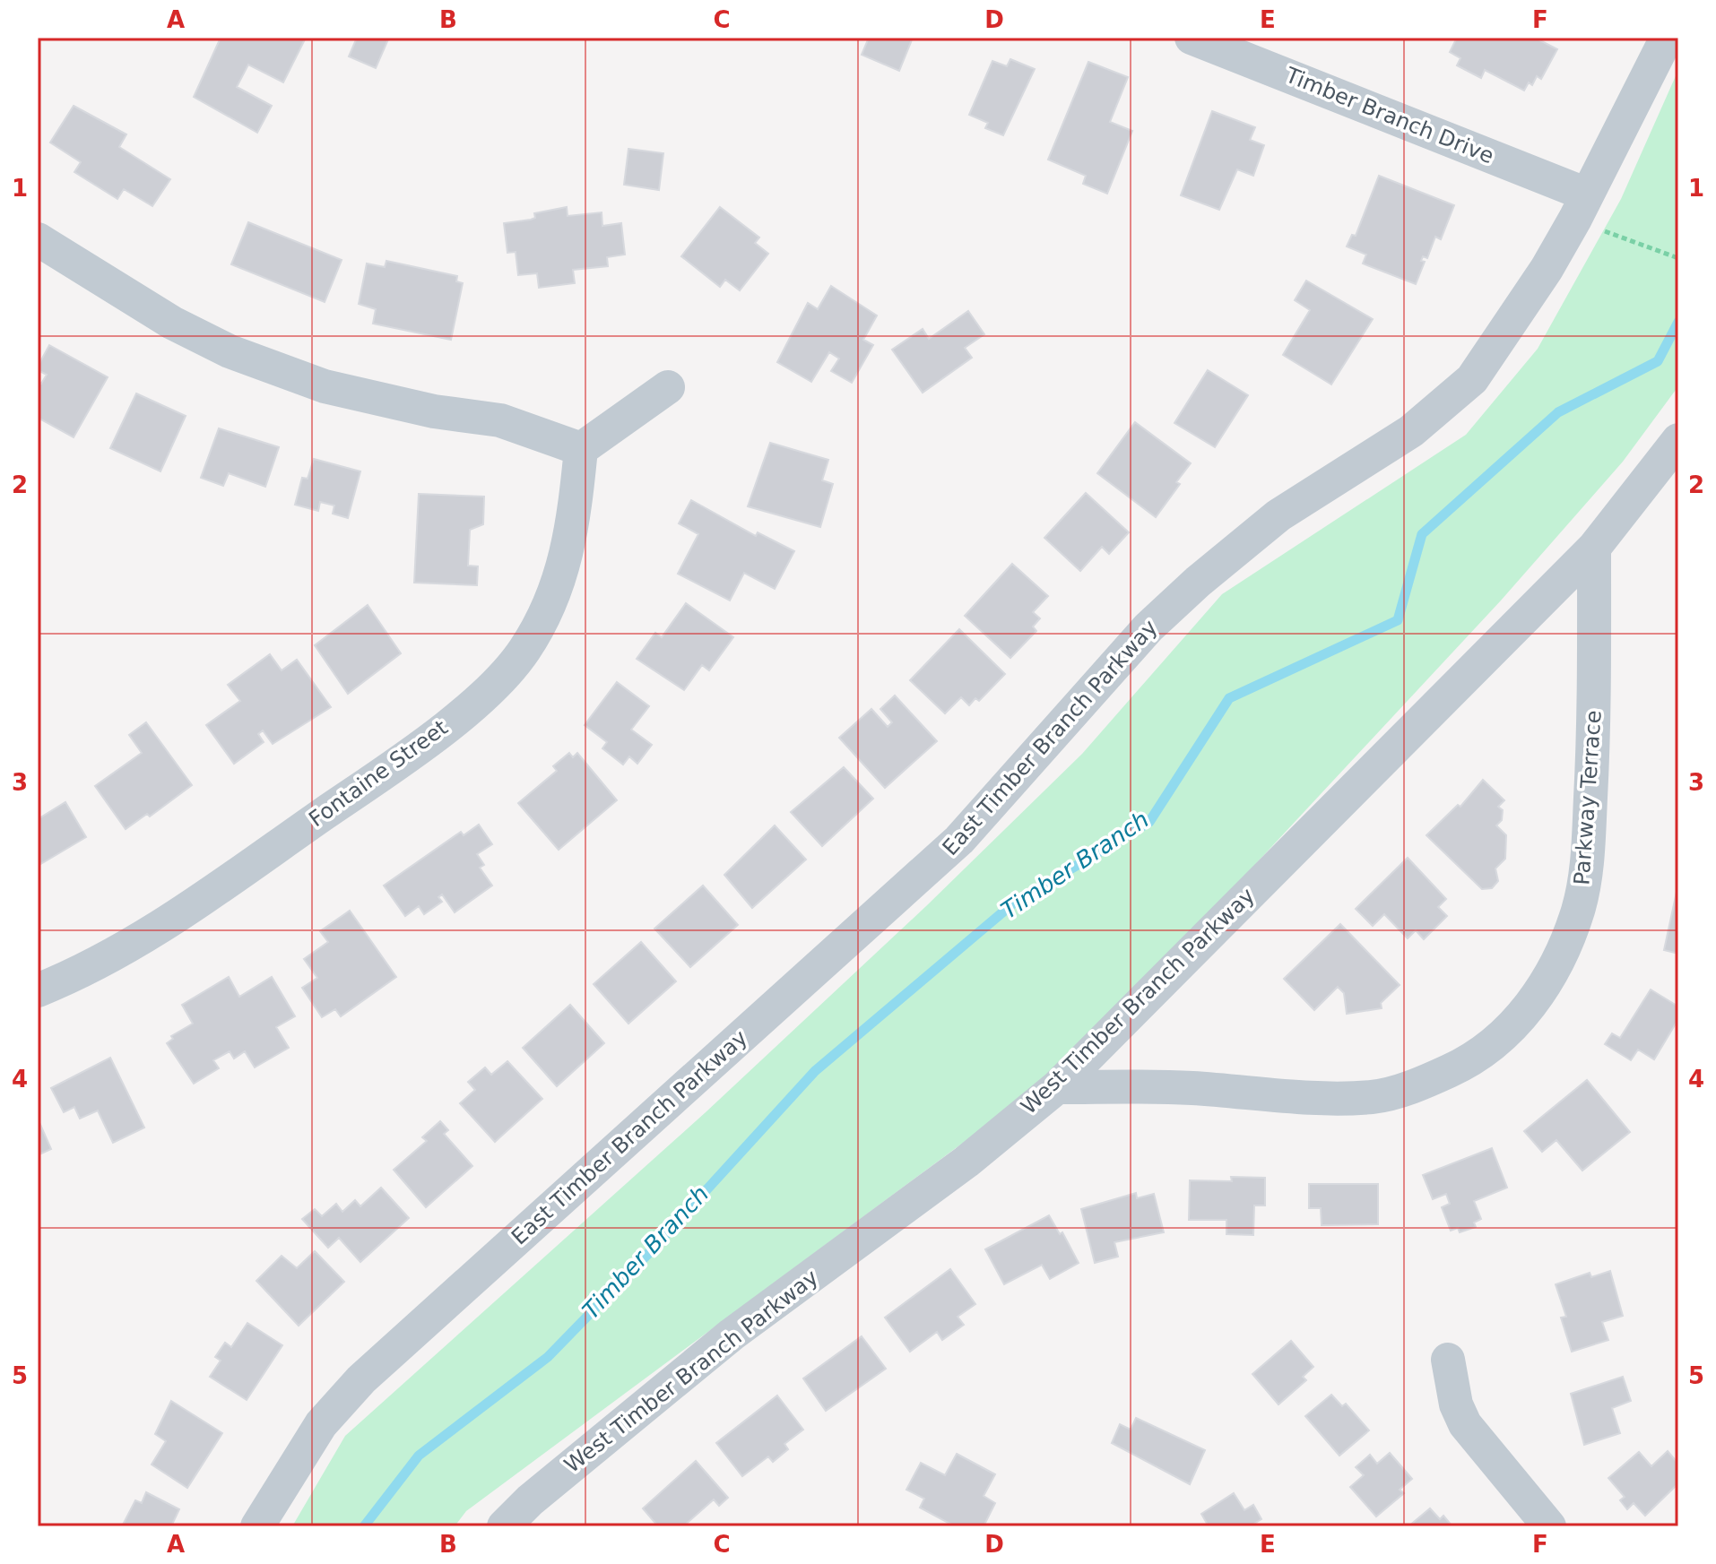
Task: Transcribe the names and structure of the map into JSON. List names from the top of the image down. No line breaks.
{"streets":{"street":["Timber Branch Drive","East Timber Branch Parkway","Fontaine Street","Parkway Terrace","West Timber Branch Parkway"]},"crossings":[["Timber Branch Drive","East Timber Branch Parkway"],["Parkway Terrace","West Timber Branch Parkway"]],"water":["Timber Branch"],"grid":{"columns":["A","B","C","D","E","F"],"rows":["1","2","3","4","5"]}}
